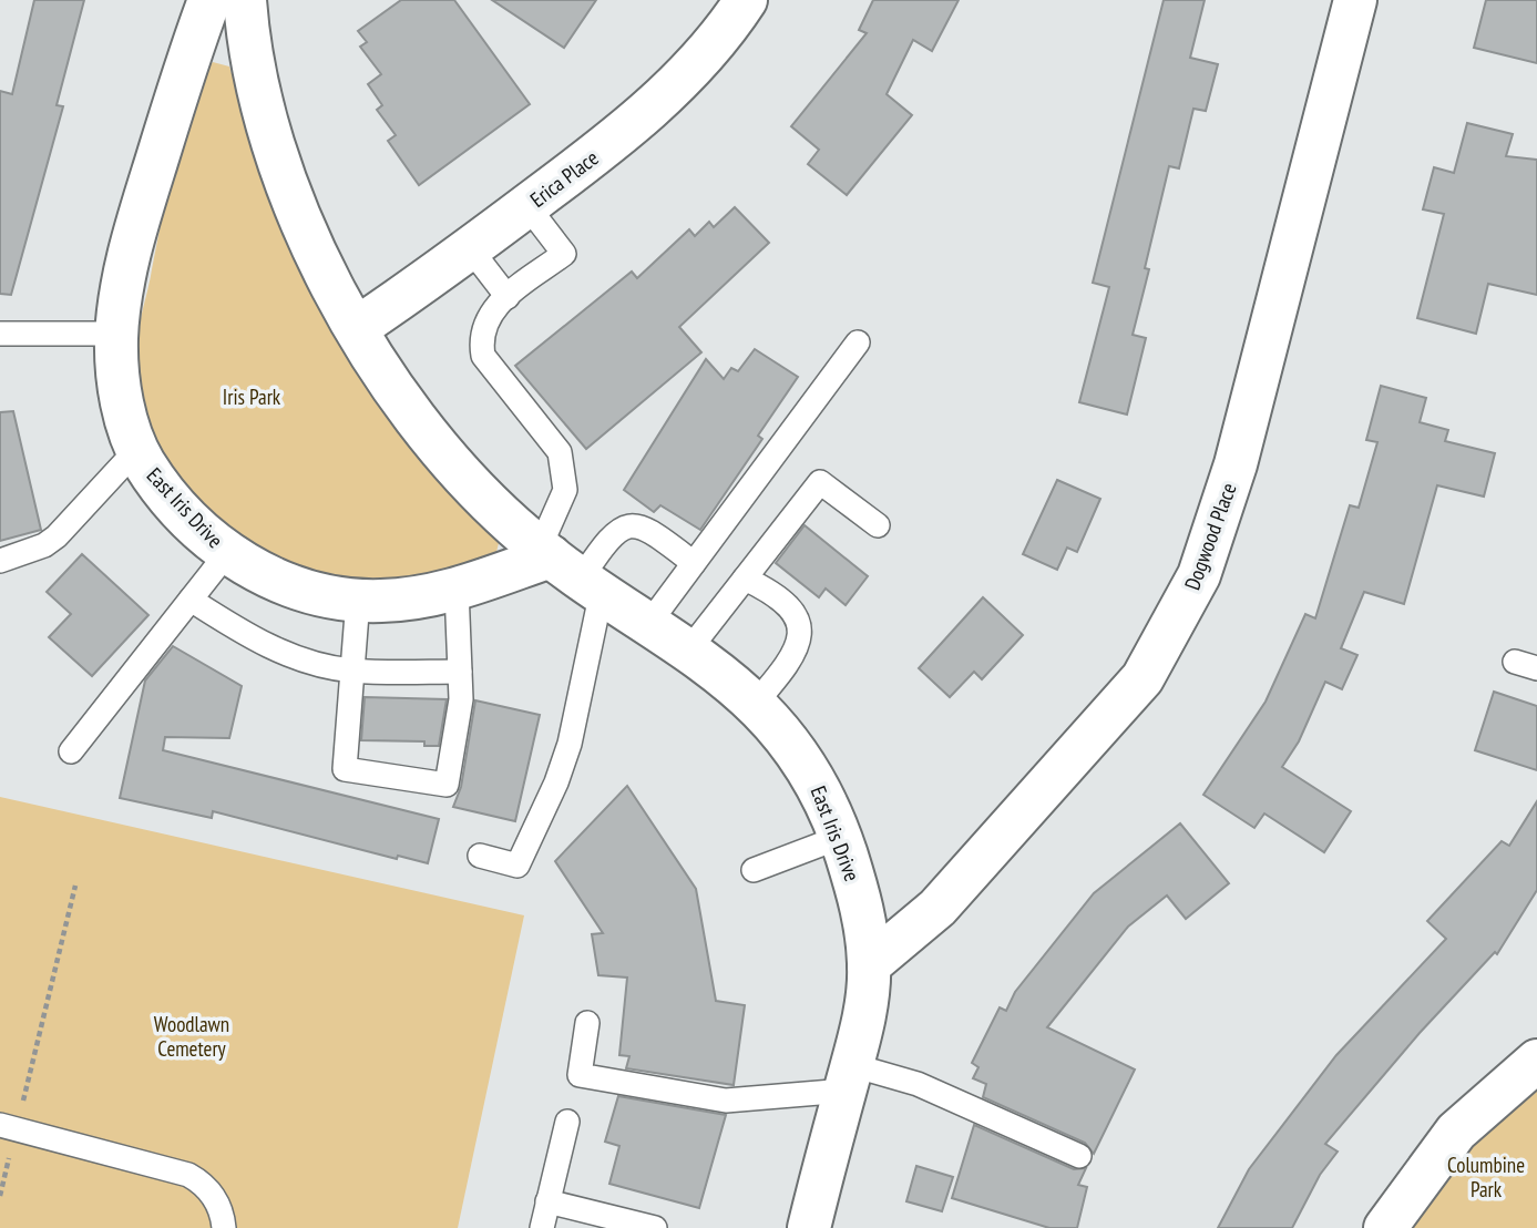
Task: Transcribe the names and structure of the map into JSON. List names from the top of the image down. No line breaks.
{"streets":{"street":["Erica Place","East Iris Drive","Dogwood Place"]},"crossings":[["Erica Place","East Iris Drive"],["East Iris Drive","Dogwood Place"]],"parks":["Iris Park","Woodlawn Cemetery","Columbine Park"]}
